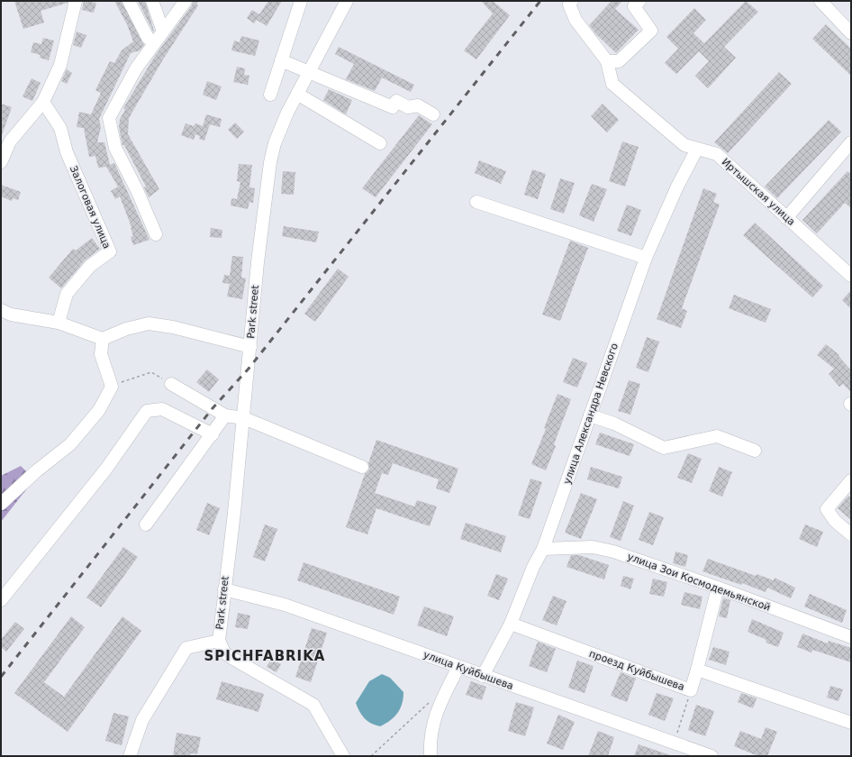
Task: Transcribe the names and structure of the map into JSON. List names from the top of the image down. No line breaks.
{"streets":{"street":["Иртышская улица","Залоговая улица","Park street","улица Александра Невского","улица Зои Космодемьянской","улица Куйбышева","проезд Куйбышева"]},"crossings":[["Иртышская улица","улица Александра Невского"],["Park street","улица Куйбышева"],["улица Александра Невского","улица Зои Космодемьянской"],["улица Александра Невского","улица Куйбышева"],["улица Александра Невского","проезд Куйбышева"],["улица Зои Космодемьянской","проезд Куйбышева"]],"districts":["SPICHFABRIKA"]}
